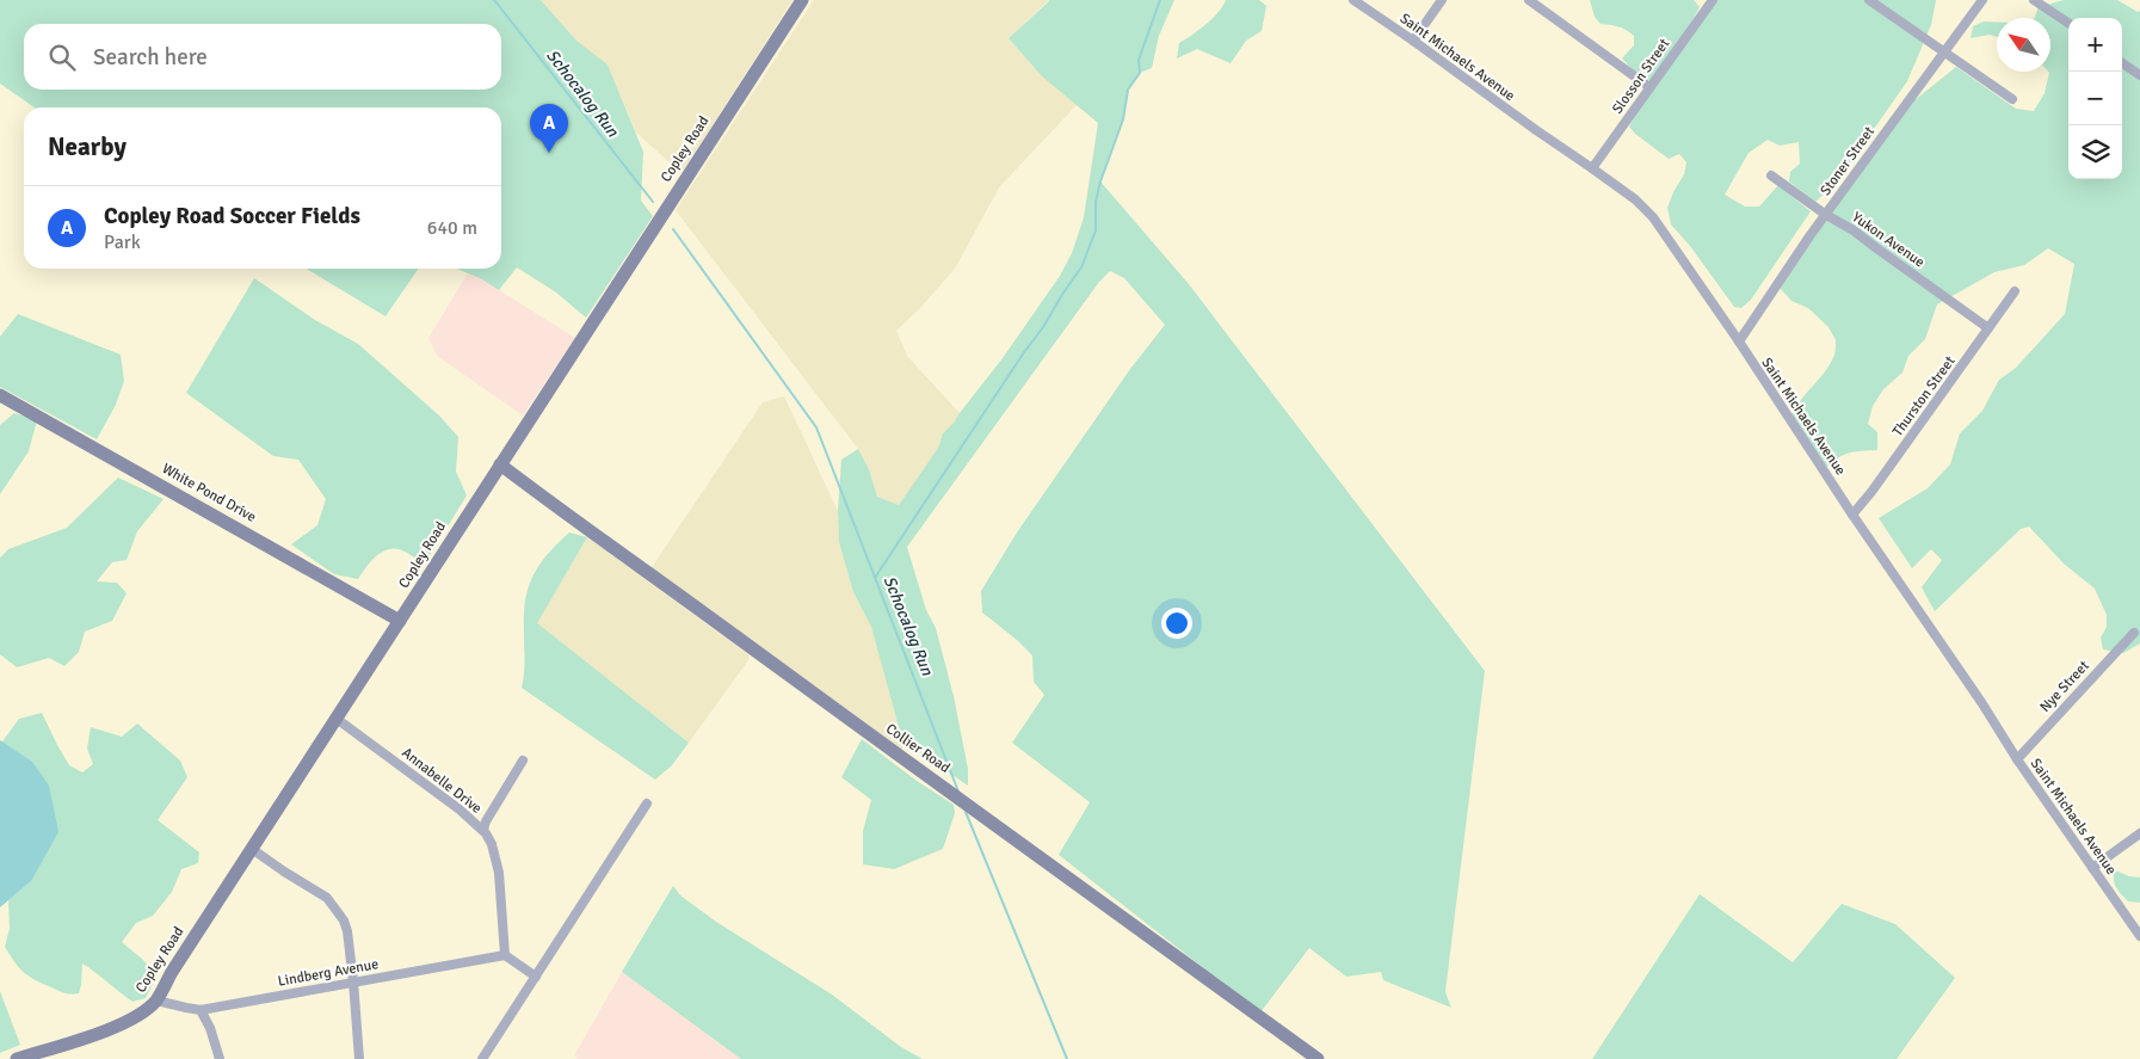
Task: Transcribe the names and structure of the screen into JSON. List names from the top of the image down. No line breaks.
{"streets":{"street":["Saint Michaels Avenue","Slosson Street","Copley Road","Stoner Street","Yukon Avenue","Thurston Street","White Pond Drive","Nye Street","Collier Road","Annabelle Drive","Lindberg Avenue"]},"crossings":[["Saint Michaels Avenue","Slosson Street"],["Saint Michaels Avenue","Stoner Street"],["Saint Michaels Avenue","Thurston Street"],["Saint Michaels Avenue","Nye Street"],["Copley Road","White Pond Drive"],["Copley Road","Collier Road"],["Copley Road","Annabelle Drive"],["Copley Road","Lindberg Avenue"],["Stoner Street","Yukon Avenue"],["Yukon Avenue","Thurston Street"],["Annabelle Drive","Lindberg Avenue"]],"water":["Schocalog Run"],"north":"top left","page":{"map_buttons":["+","−"],"search":"Search here","pins":"A","heading":"Nearby","list":[{"mark":"A","name":"Copley Road Soccer Fields","note":"Park","value":"640 m"}]}}
